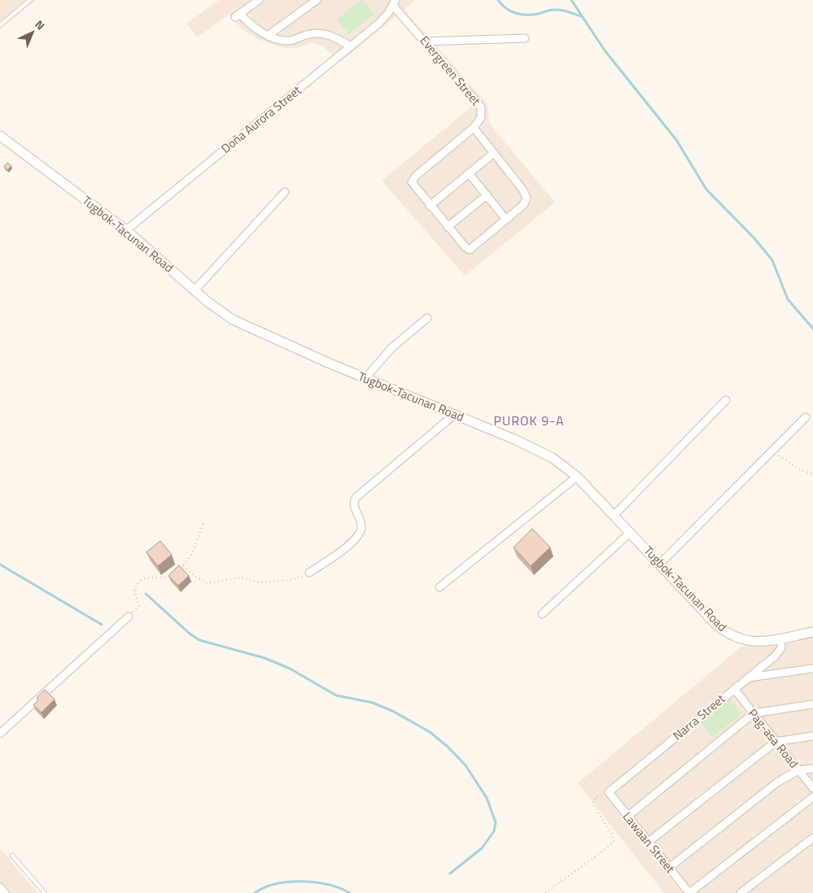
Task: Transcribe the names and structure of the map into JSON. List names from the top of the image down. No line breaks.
{"streets":{"street":["Evergreen Street","Doña Aurora Street","Tugbok-Tacunan Road","Narra Street","Pag-asa Road","Lawaan Street"]},"crossings":[["Evergreen Street","Doña Aurora Street"],["Doña Aurora Street","Tugbok-Tacunan Road"],["Tugbok-Tacunan Road","Narra Street"],["Narra Street","Pag-asa Road"],["Narra Street","Lawaan Street"]],"districts":["PUROK 9-A"],"north":"top right"}
